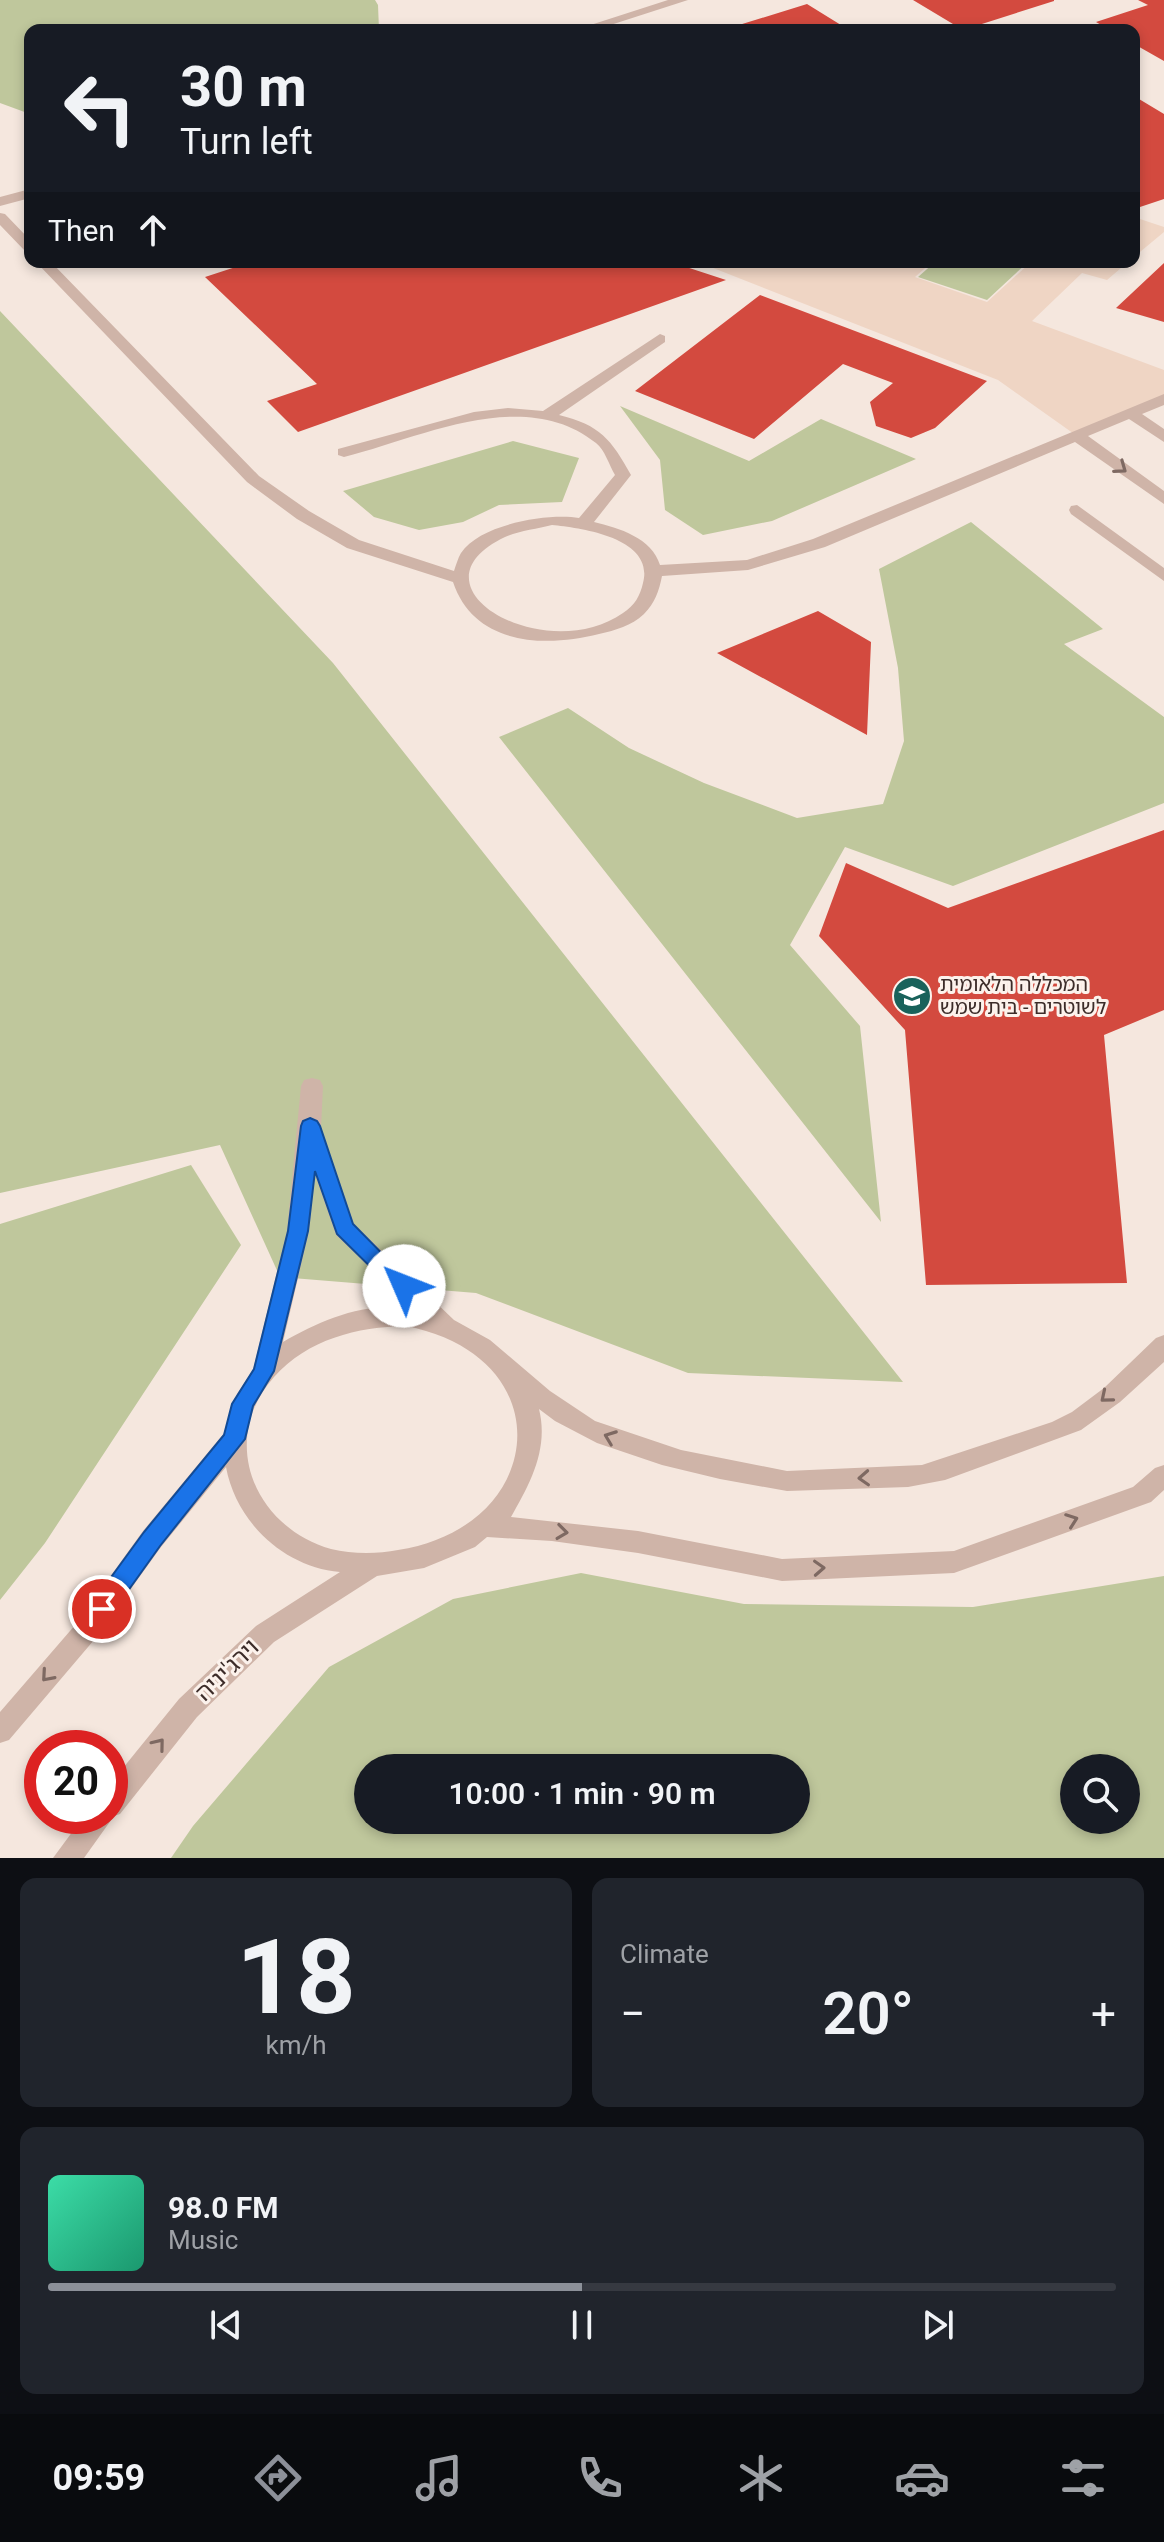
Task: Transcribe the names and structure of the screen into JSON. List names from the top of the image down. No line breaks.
{"streets":{"street":["וירג'יניה"]},"places":{"school or university":["המכללה הלאומית לשוטרים - בית שמש"]},"page":{"turn":["30 m","Turn left"],"then":"Then","limit":"20","trip":"10:00 · 1 min · 90 m","tile":[["18","km/h"],"Climate"],"heat":["−","20°","+"],"song":["98.0 FM","Music"],"tabs":"09:59"}}
